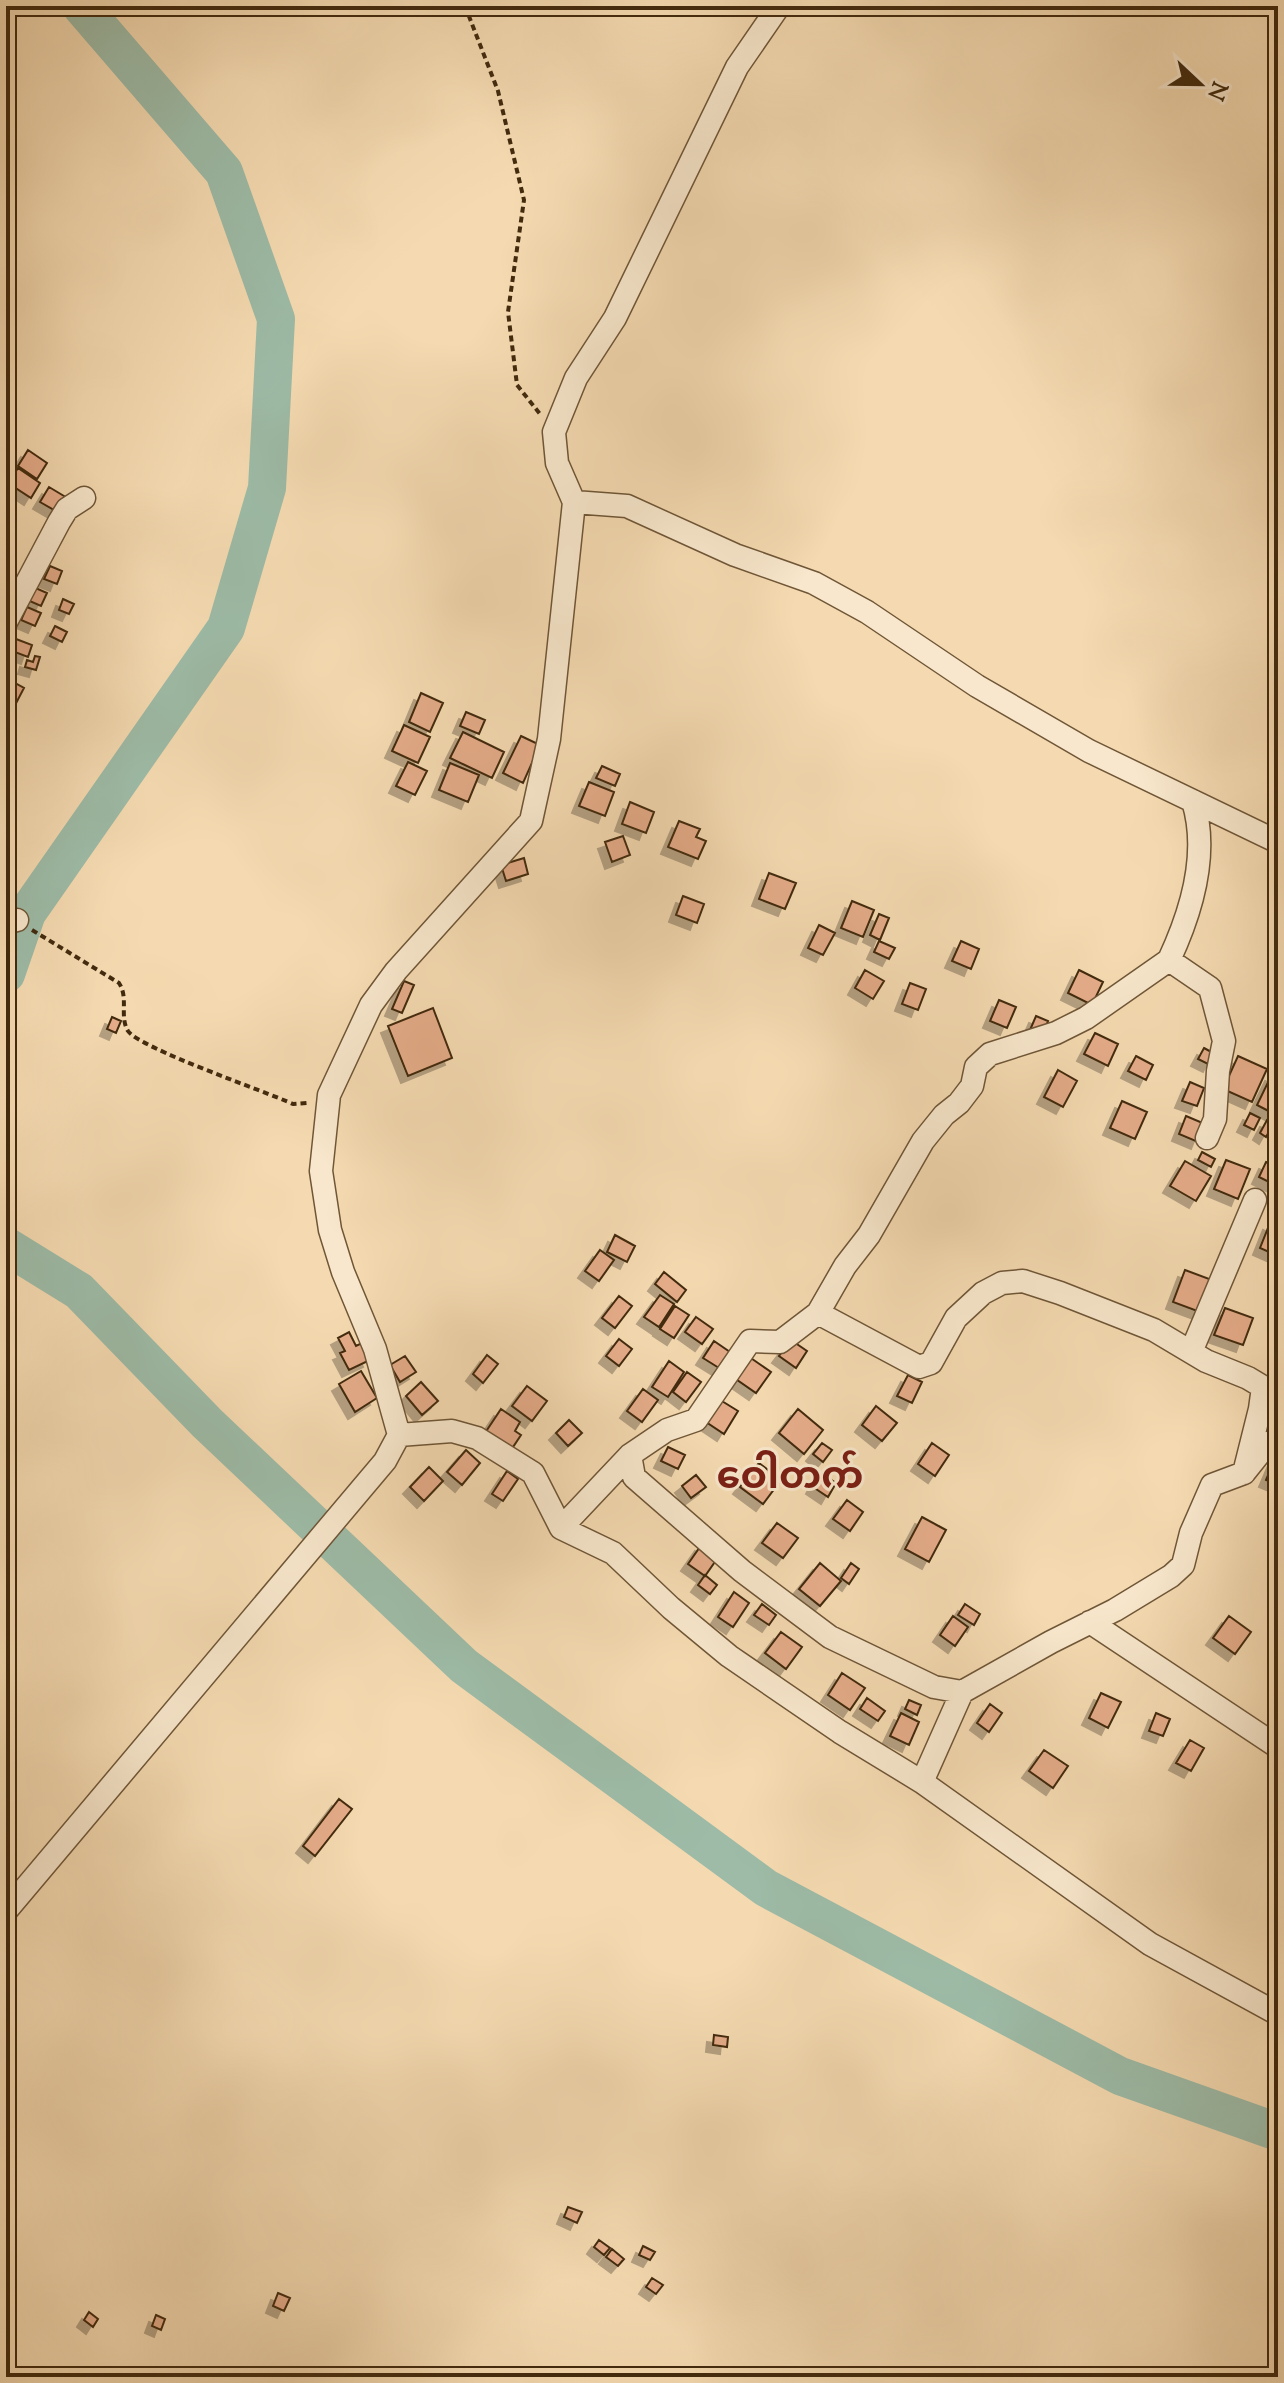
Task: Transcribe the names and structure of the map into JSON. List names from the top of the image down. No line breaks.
{"districts":["ဝေါတက်"],"north":"right"}
